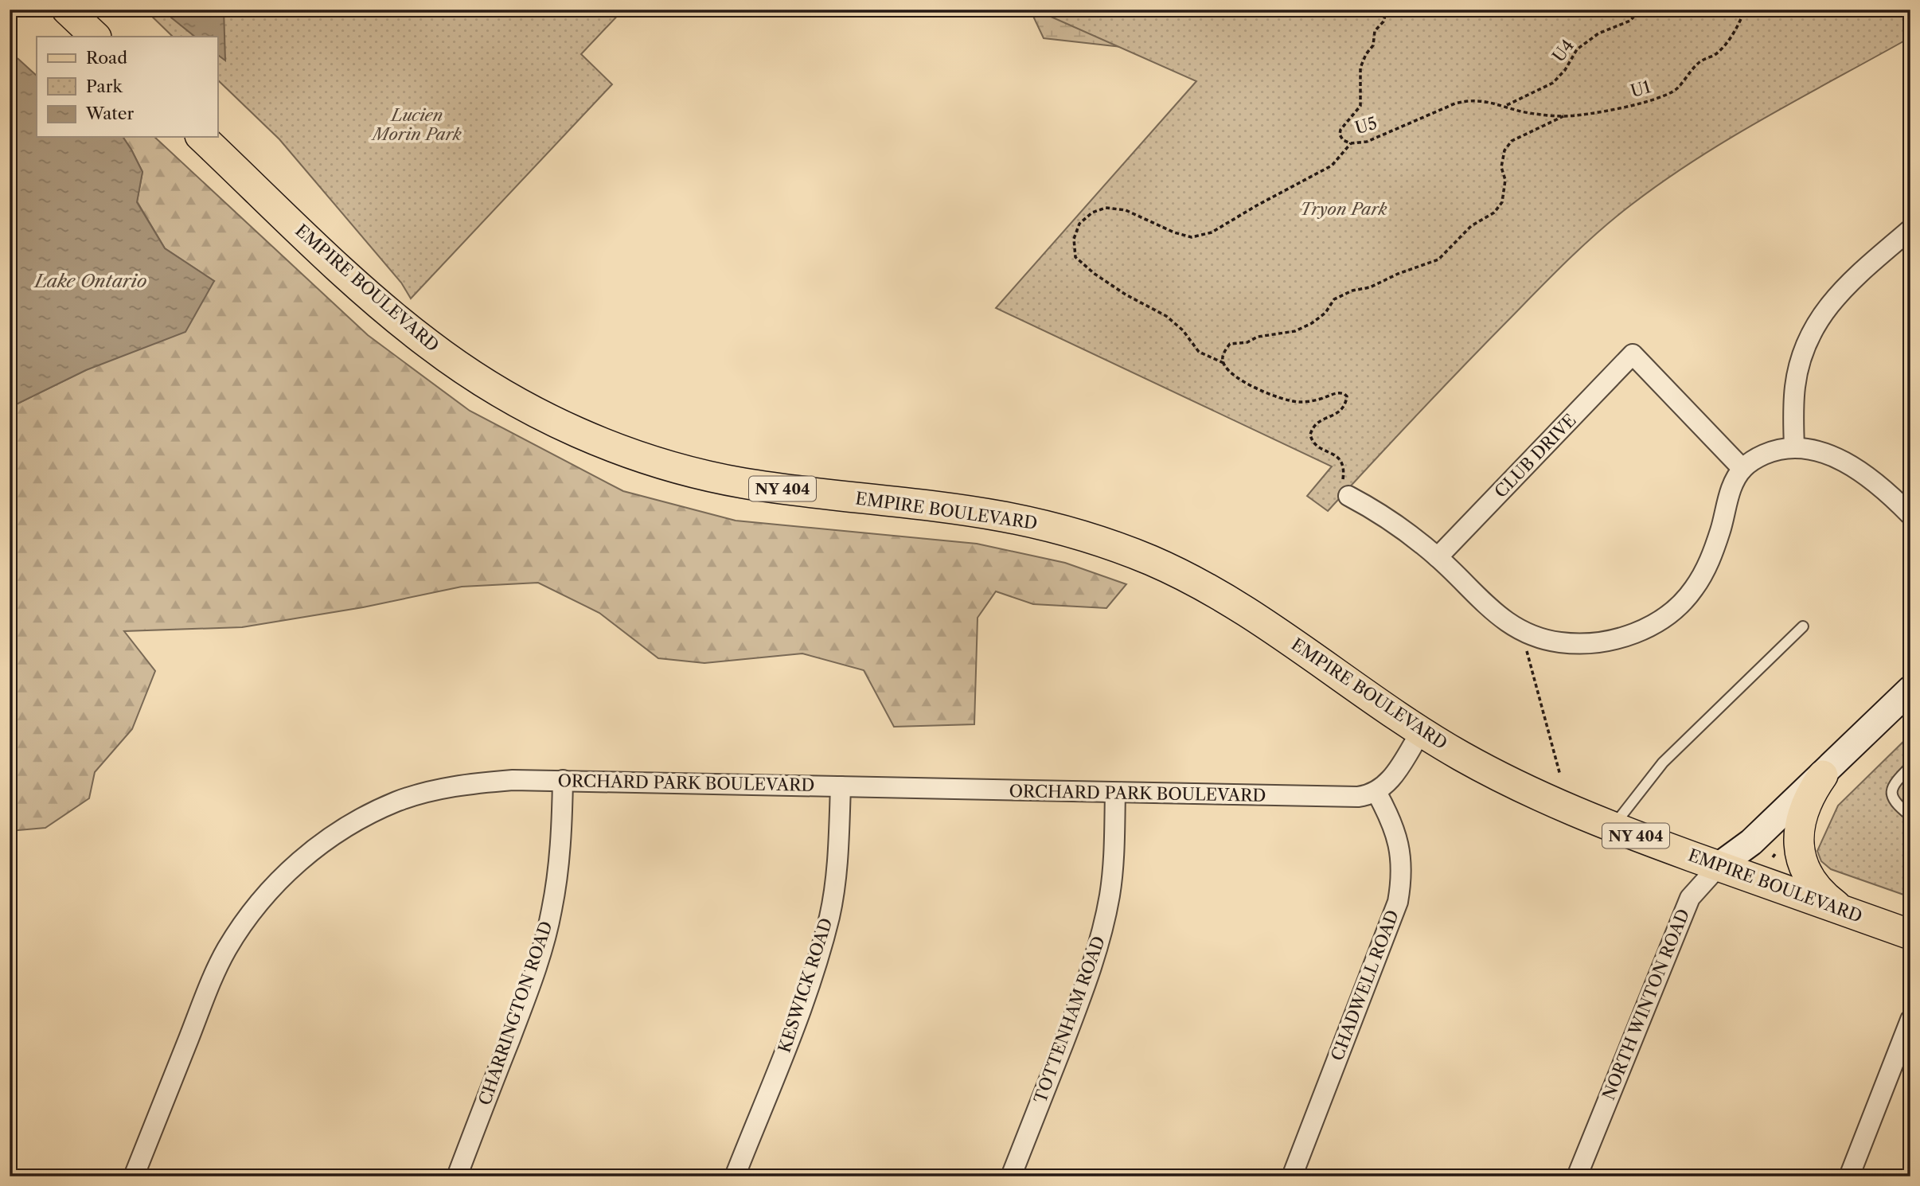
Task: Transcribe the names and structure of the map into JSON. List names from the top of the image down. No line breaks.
{"streets":{"main road":["EMPIRE BOULEVARD","NY 404","NORTH WINTON ROAD"],"street":["CLUB DRIVE","ORCHARD PARK BOULEVARD","KESWICK ROAD","CHADWELL ROAD","CHARRINGTON ROAD","TOTTENHAM ROAD"],"path":["U4","U1","U5"]},"crossings":[["U4","U1"],["U4","U5"],["U1","U5"],["EMPIRE BOULEVARD","NORTH WINTON ROAD"],["ORCHARD PARK BOULEVARD","KESWICK ROAD"],["ORCHARD PARK BOULEVARD","CHADWELL ROAD"],["ORCHARD PARK BOULEVARD","CHARRINGTON ROAD"],["ORCHARD PARK BOULEVARD","TOTTENHAM ROAD"]],"water":["Lake Ontario"],"parks":["Lucien Morin Park","Tryon Park"],"legend":["Road","Park","Water"]}
